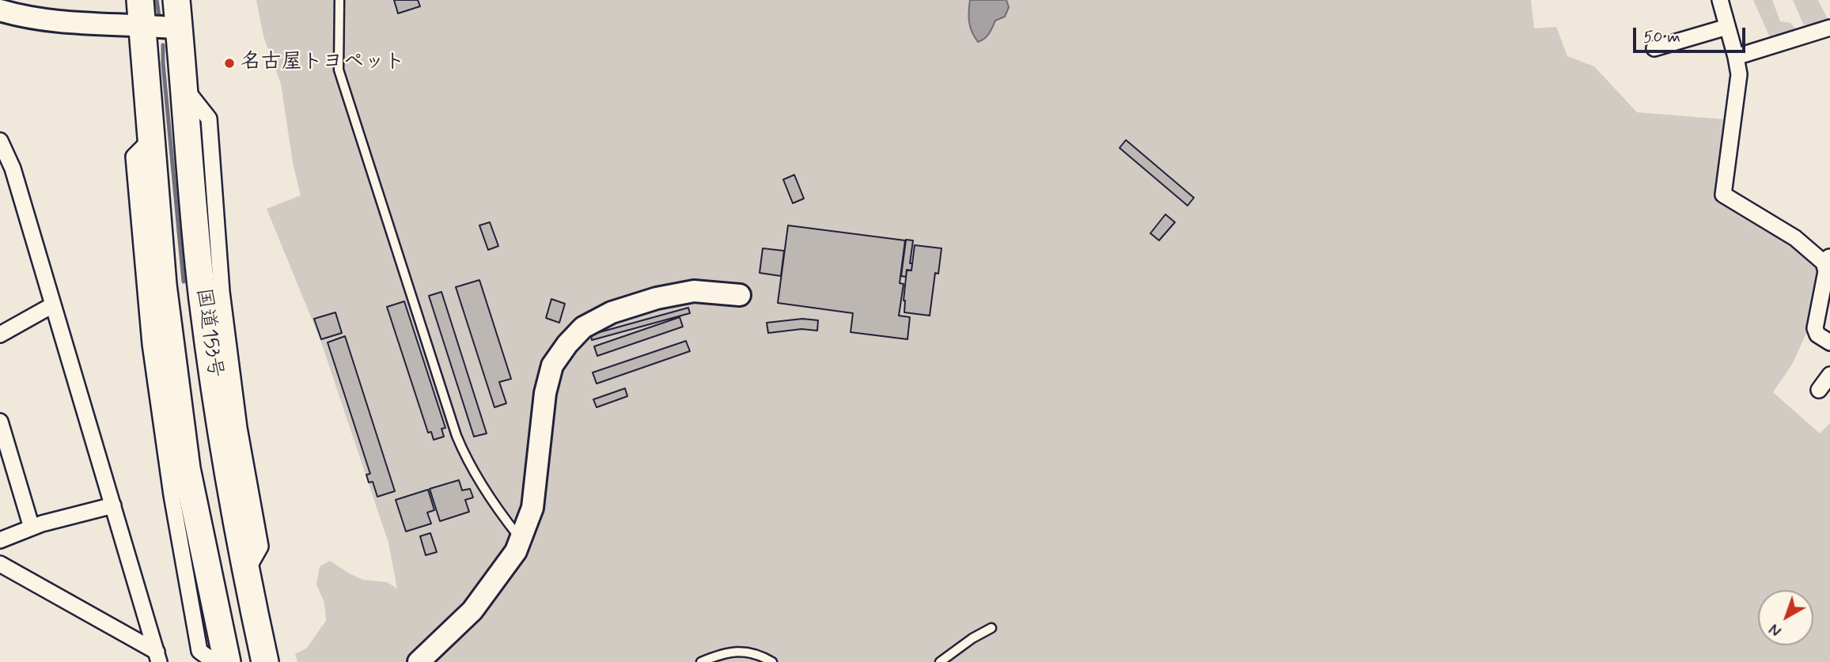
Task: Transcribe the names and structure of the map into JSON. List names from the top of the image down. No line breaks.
{"streets":{"highway":["国道153号"]},"places":["名古屋トヨペット"],"scale_bar":"50 m","north":"bottom left"}
